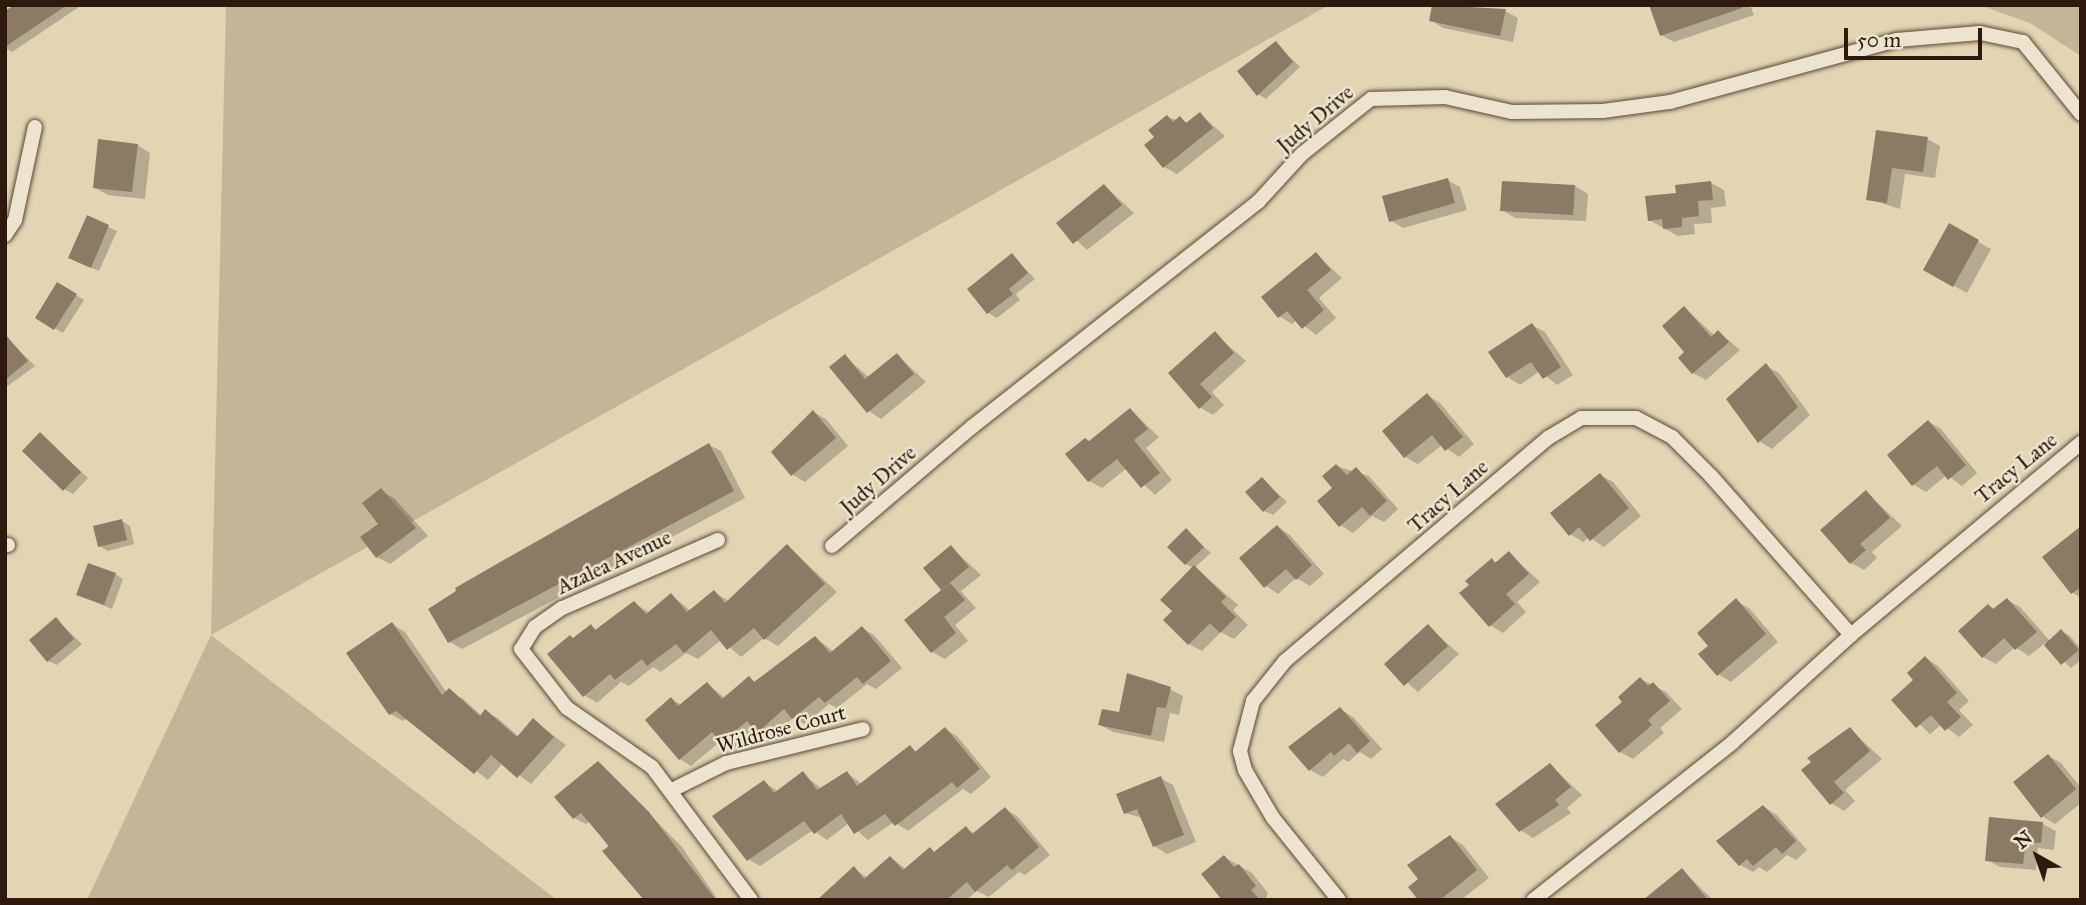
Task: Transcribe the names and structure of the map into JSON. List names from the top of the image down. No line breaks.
{"streets":{"street":["Judy Drive","Tracy Lane","Azalea Avenue","Wildrose Court"]},"crossings":[["Azalea Avenue","Wildrose Court"]],"scale_bar":"50 m","north":"top left"}
